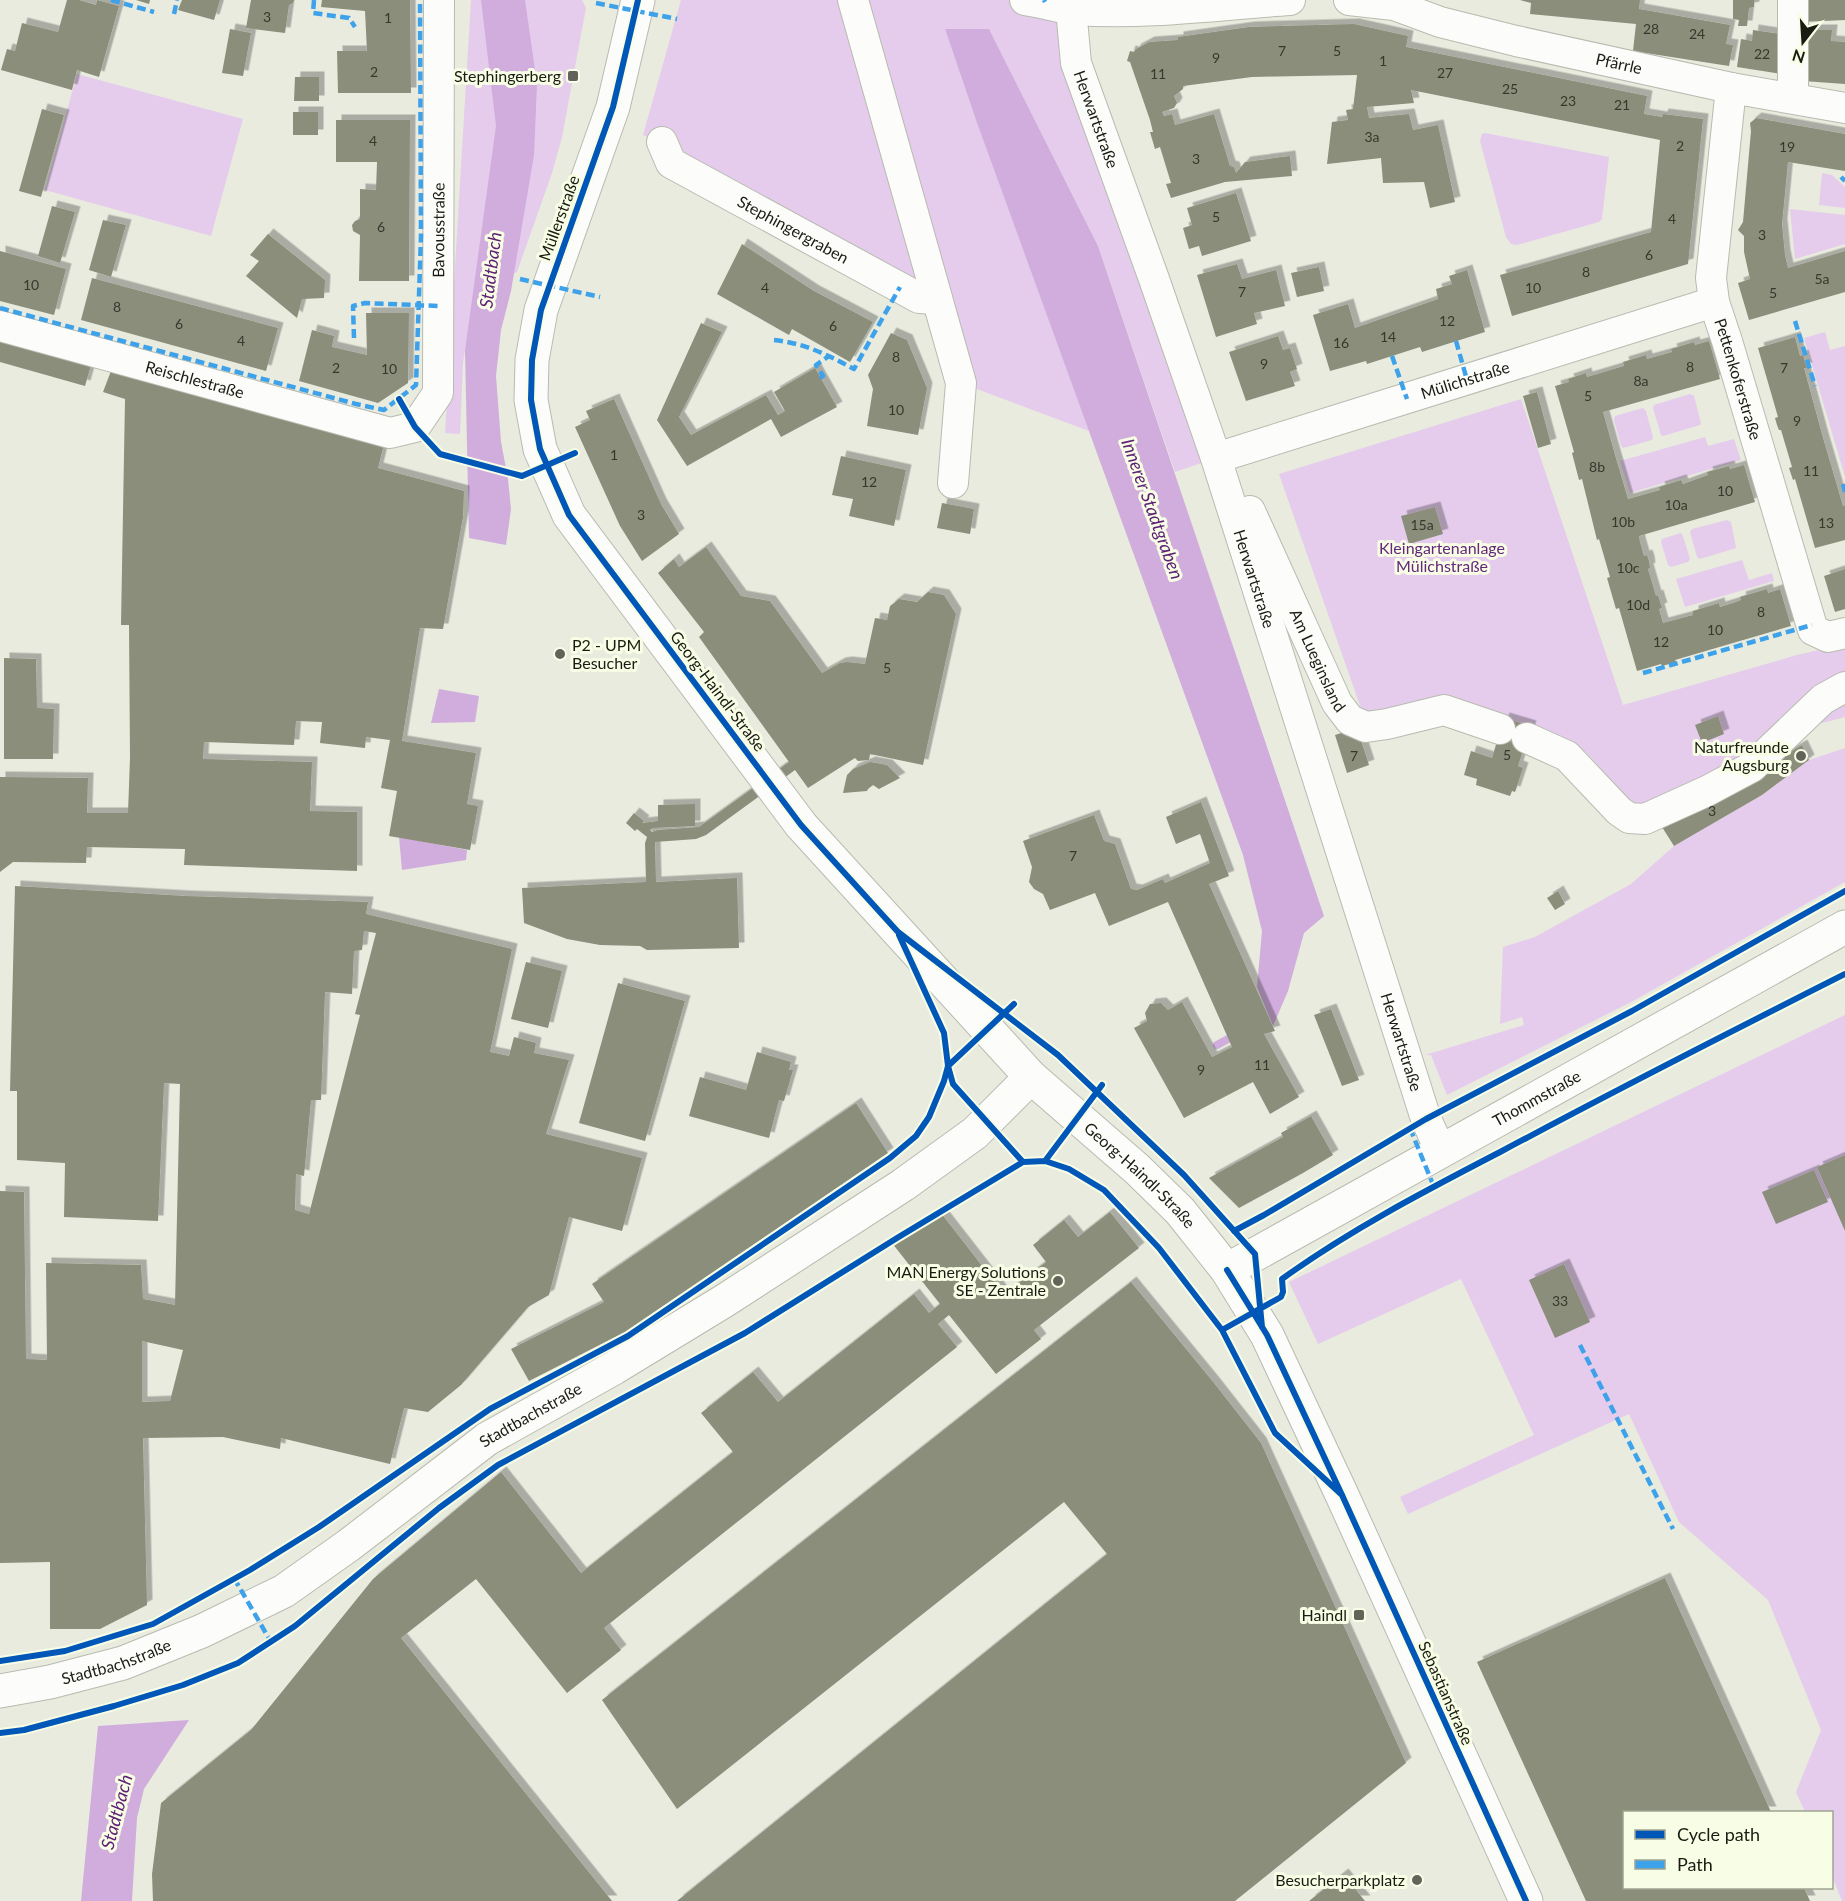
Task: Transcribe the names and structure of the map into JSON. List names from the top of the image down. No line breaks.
{"streets":{"main road":["Müllerstraße","Georg-Haindl-Straße","Thommstraße","Stadtbachstraße","Sebastianstraße"],"street":["Pfärrle","Herwartstraße","Stephingergraben","Bavousstraße","Reischlestraße","Pettenkoferstraße","Mülichstraße","Am Lueginsland"]},"crossings":[["Pfärrle","Pettenkoferstraße"],["Herwartstraße","Mülichstraße"],["Herwartstraße","Am Lueginsland"],["Herwartstraße","Thommstraße"],["Müllerstraße","Georg-Haindl-Straße"],["Bavousstraße","Reischlestraße"],["Pettenkoferstraße","Mülichstraße"],["Mülichstraße","Am Lueginsland"],["Georg-Haindl-Straße","Thommstraße"],["Georg-Haindl-Straße","Stadtbachstraße"],["Georg-Haindl-Straße","Sebastianstraße"],["Thommstraße","Sebastianstraße"]],"water":["Stadtbach","Innerer Stadtgraben"],"parks":["Kleingartenanlage Mülichstraße"],"places":{"transit":["Stephingerberg","Haindl"],"other":["P2 - UPM Besucher","Naturfreunde Augsburg","MAN Energy Solutions SE - Zentrale","Besucherparkplatz"]},"house_numbers":["3","1","28","24","7","5","22","9","1","2","27","11","25","23","21","3a","4","2","19","3","5","4","6","3","6","8","5a","10","4","10","7","5","8","12","6","6","14","4","16","8","9","8","2","7","10","8a","5","10","9","1","8b","11","12","10","10a","3","10b","13","15a","10c","10d","8","10","12","5","5","7","3","7","11","9","33"],"legend":["Cycle path","Path"],"north":"bottom"}
